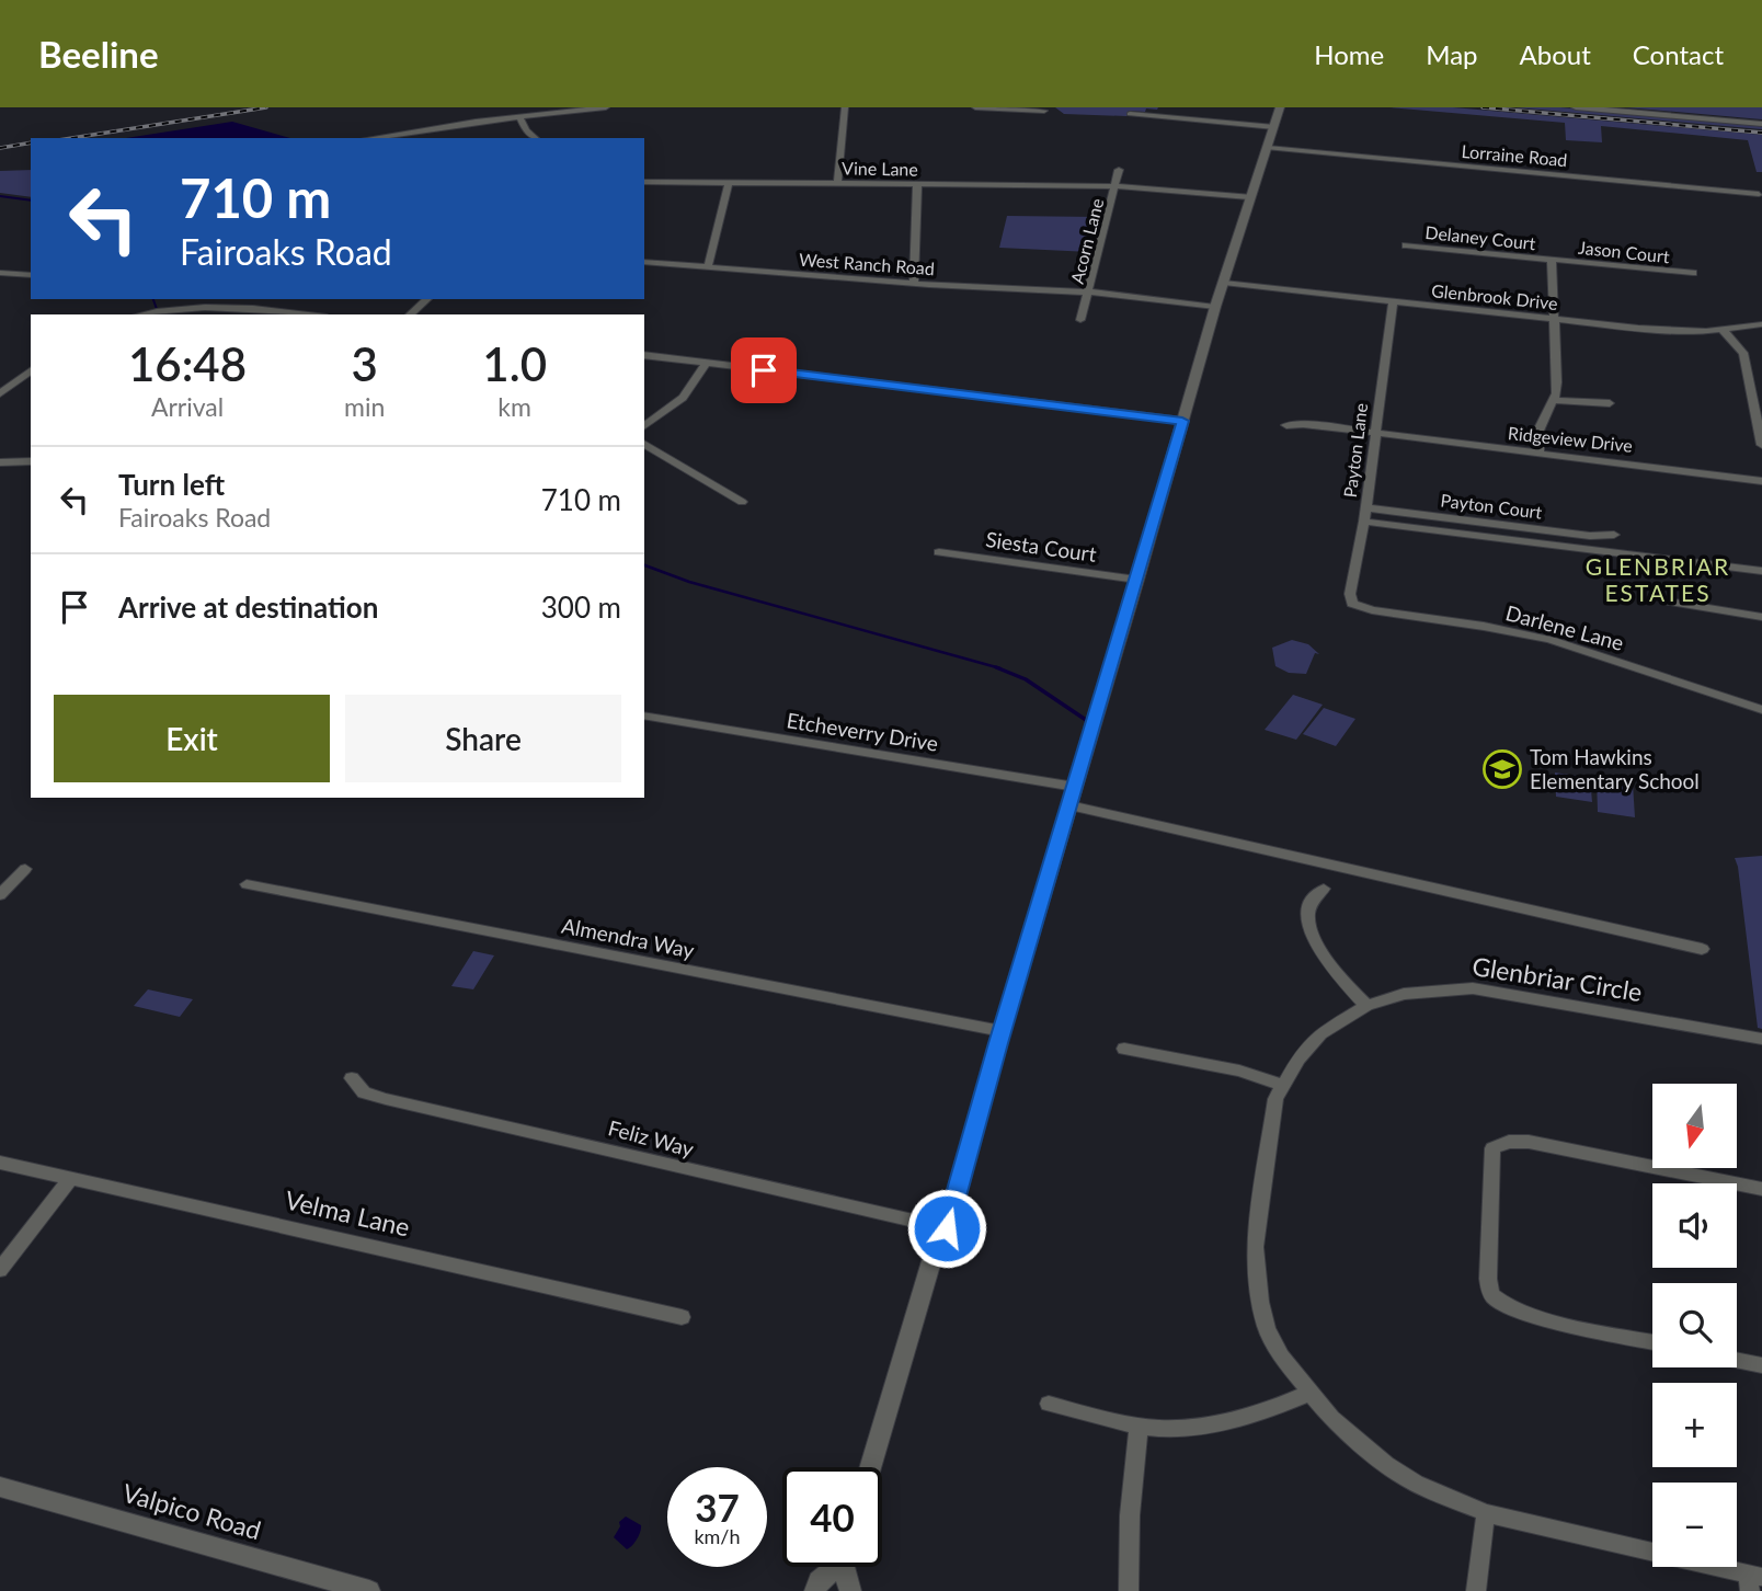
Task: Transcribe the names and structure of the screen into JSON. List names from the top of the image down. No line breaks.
{"streets":{"street":["Lorraine Road","Vine Lane","Delaney Court","Acorn Lane","Jason Court","West Ranch Road","Glenbrook Drive","Ridgeview Drive","Payton Lane","Payton Court","Siesta Court","Darlene Lane","Etcheverry Drive","Almendra Way","Glenbriar Circle","Feliz Way","Velma Lane","Valpico Road"]},"crossings":[["Vine Lane","Acorn Lane"],["Delaney Court","Jason Court"],["Acorn Lane","West Ranch Road"],["Glenbrook Drive","Payton Lane"],["Ridgeview Drive","Payton Lane"],["Payton Lane","Payton Court"],["Payton Lane","Darlene Lane"]],"districts":["GLENBRIAR ESTATES"],"places":{"school or university":["Tom Hawkins Elementary School"]},"north":"bottom","page":{"header":"Beeline","nav":["Home","Map","About","Contact"],"turn":["710 m","Fairoaks Road"],"eta":["16:48","Arrival","3","min","1.0","km"],"list":[{"name":"Turn left","note":"Fairoaks Road","value":"710 m"},{"name":"Arrive at destination","value":"300 m"}],"buttons":["Exit","Share"],"map_buttons":["+","−"],"speed":"37 km/h","limit":"40"}}
